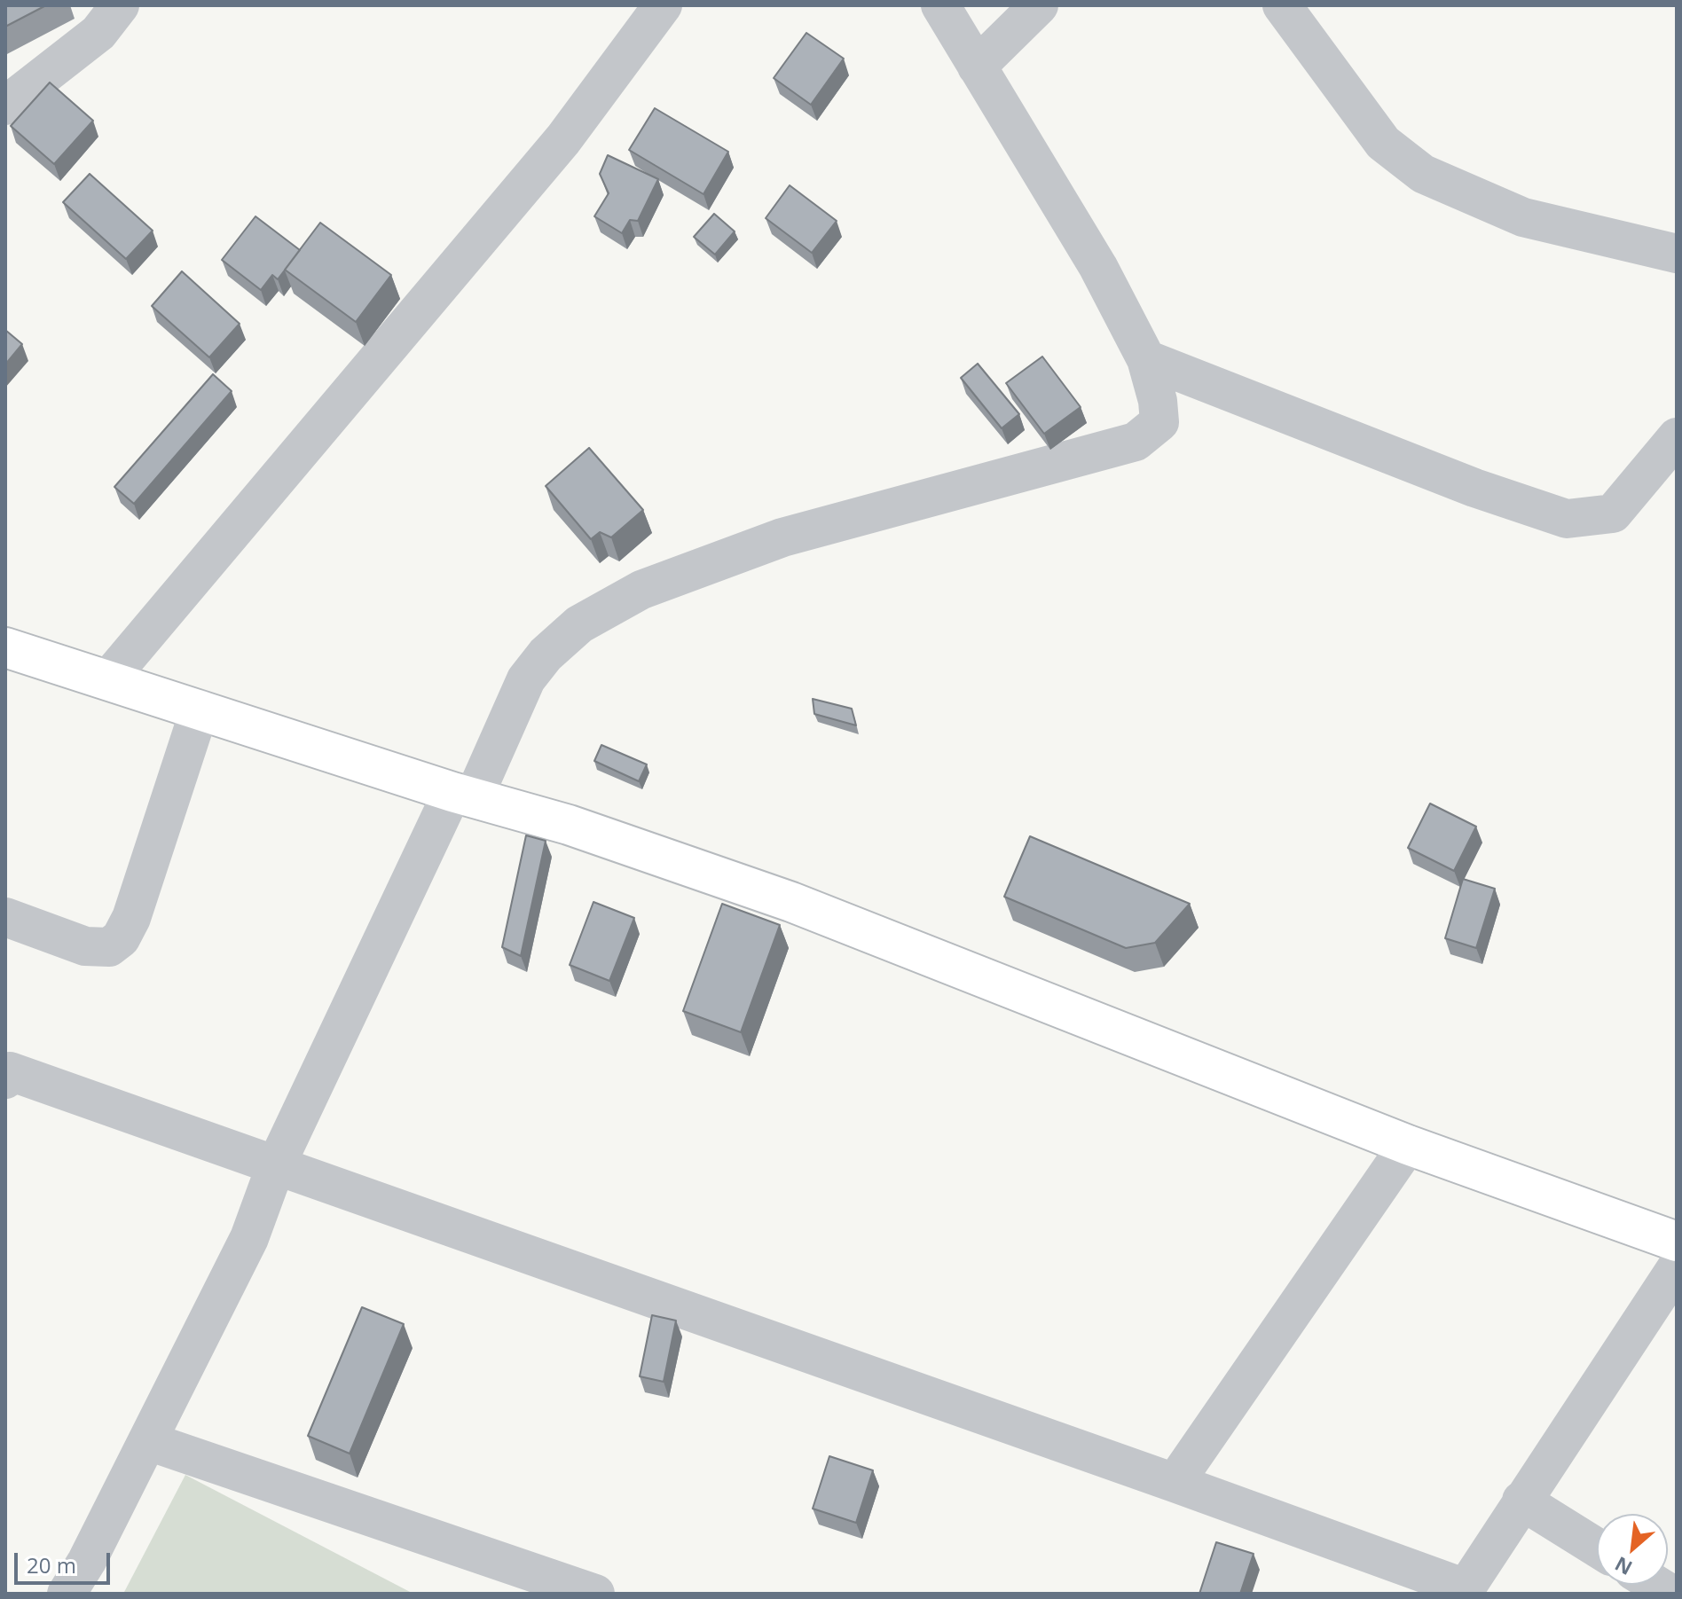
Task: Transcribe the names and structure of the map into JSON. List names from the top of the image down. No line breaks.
{"scale_bar":"20 m","north":"bottom left"}
